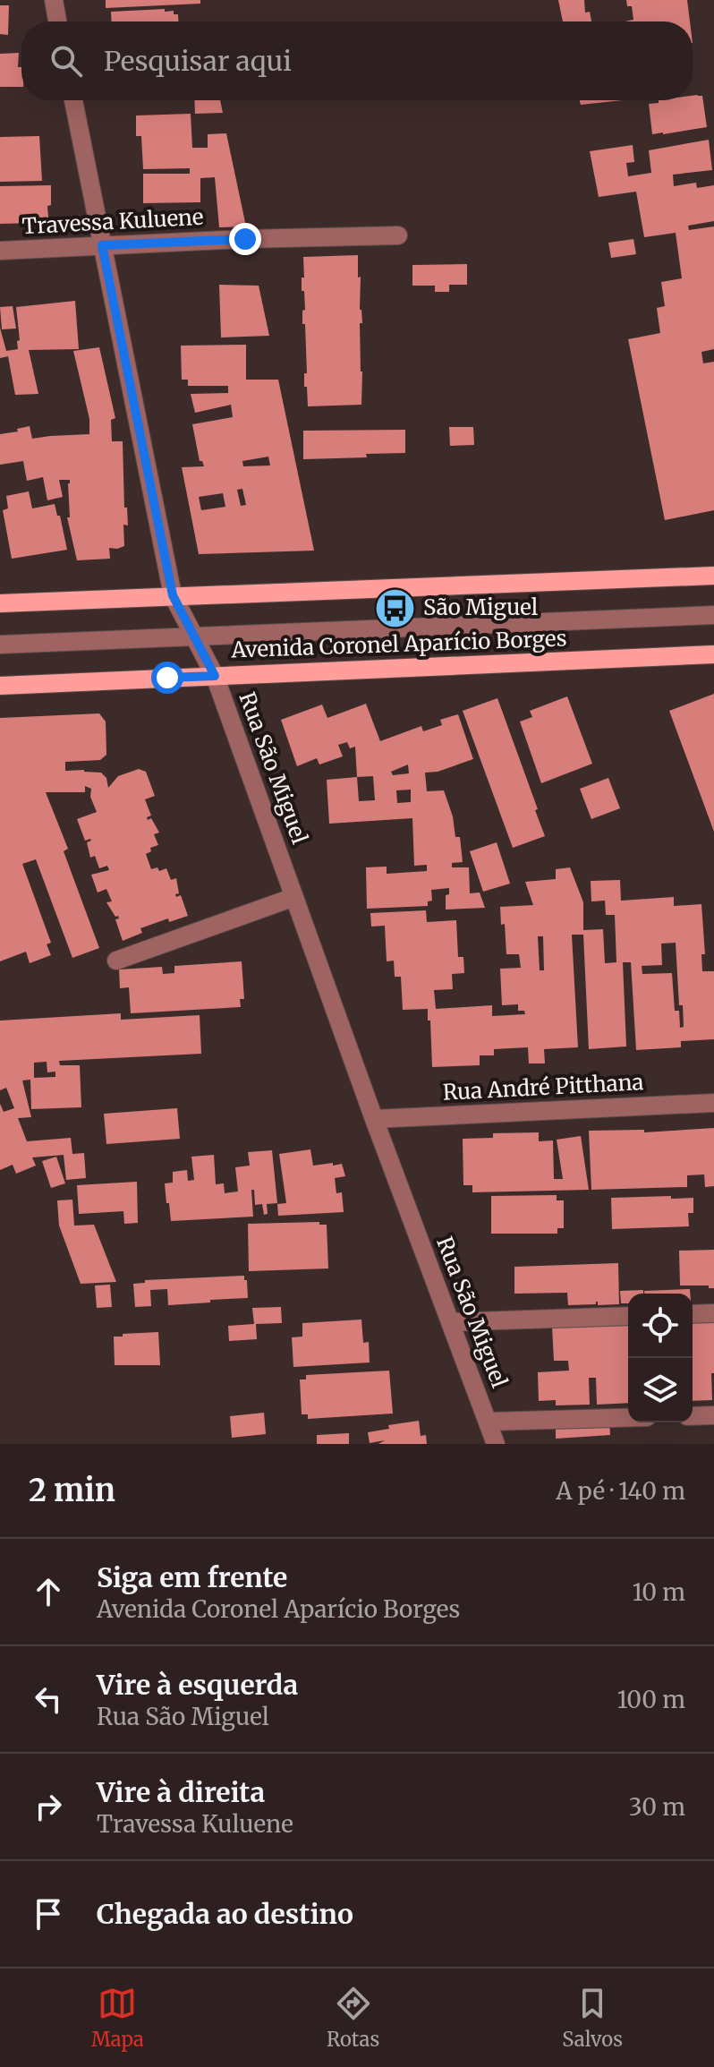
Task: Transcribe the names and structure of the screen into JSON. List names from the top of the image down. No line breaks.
{"streets":{"main road":["Avenida Coronel Aparício Borges"],"street":["Travessa Kuluene","Rua São Miguel","Rua André Pitthana"]},"crossings":[["Travessa Kuluene","Rua São Miguel"],["Avenida Coronel Aparício Borges","Rua São Miguel"],["Rua São Miguel","Rua André Pitthana"]],"places":{"bus stop":["São Miguel"]},"page":{"search":"Pesquisar aqui","heading":["2 min","A pé · 140 m"],"list":[["Siga em frente","Avenida Coronel Aparício Borges","10 m"],["Vire à esquerda","Rua São Miguel","100 m"],["Vire à direita","Travessa Kuluene","30 m"],"Chegada ao destino"],"nav":["Mapa","Rotas","Salvos"]}}
